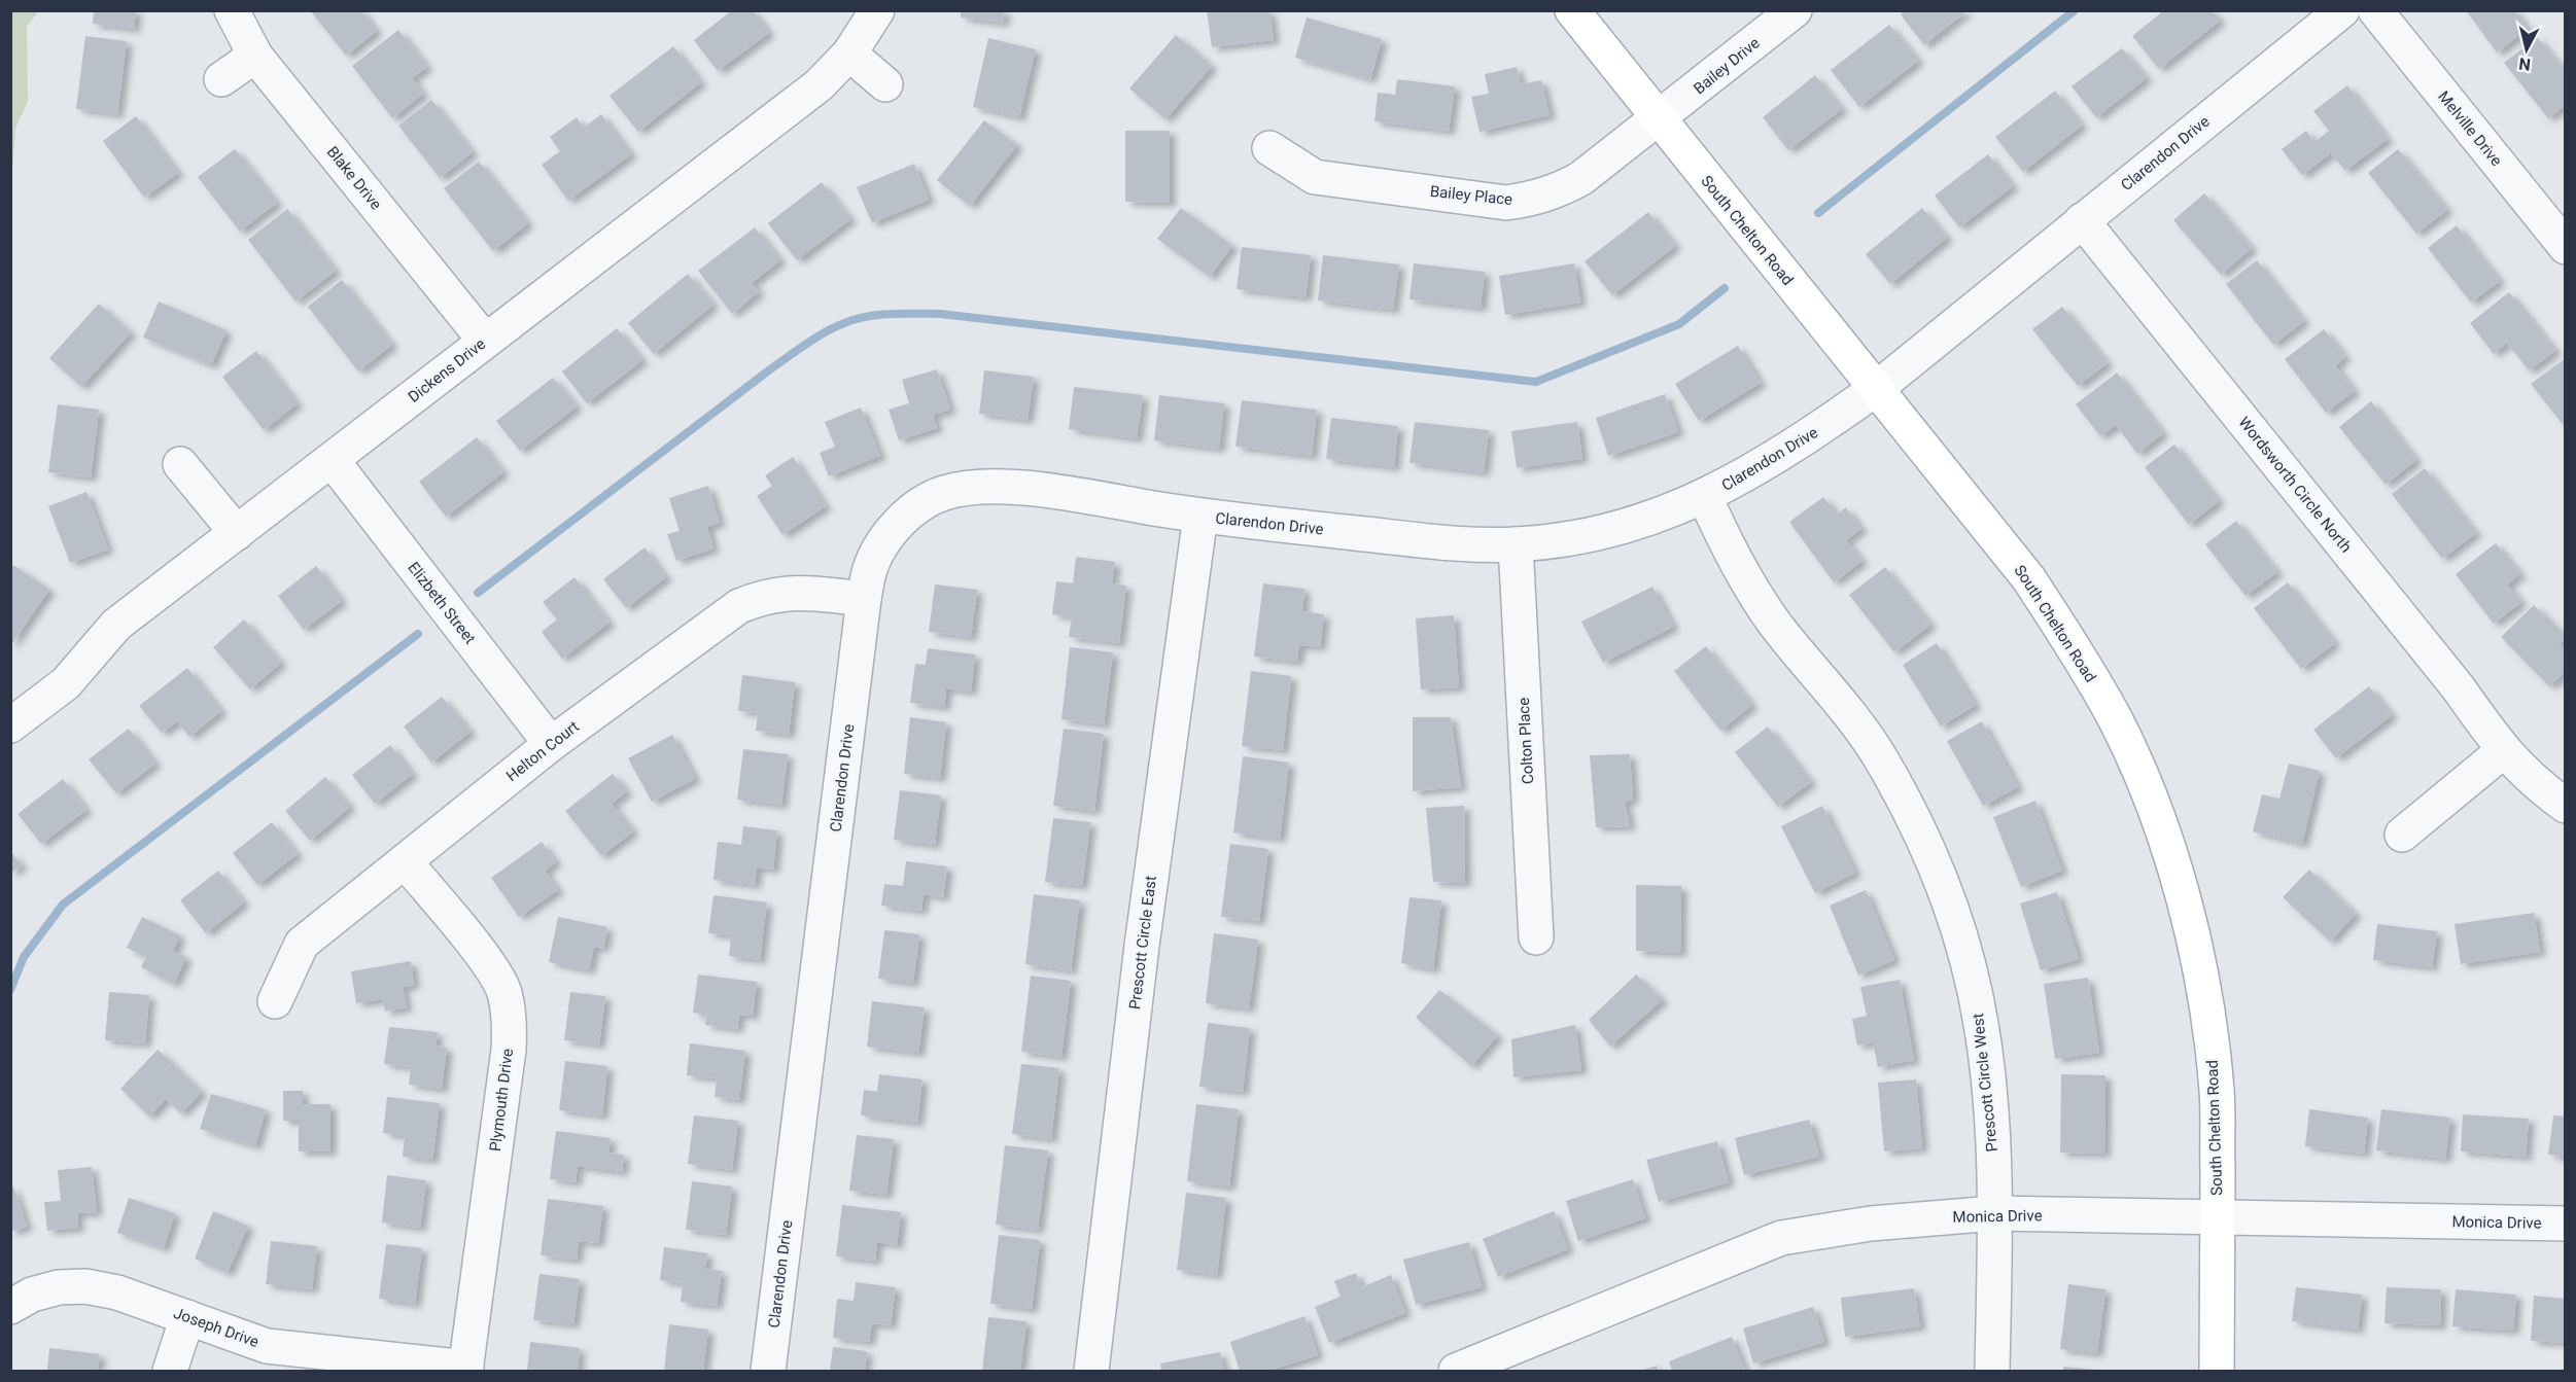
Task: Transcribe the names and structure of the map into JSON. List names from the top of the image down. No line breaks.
{"streets":{"main road":["South Chelton Road"],"street":["Bailey Drive","Melville Drive","Clarendon Drive","Blake Drive","Bailey Place","Dickens Drive","Wordsworth Circle North","Elizbeth Street","Colton Place","Helton Court","Prescott Circle East","Prescott Circle West","Plymouth Drive","Monica Drive","Joseph Drive"]},"crossings":[["Bailey Drive","Bailey Place"],["Bailey Drive","South Chelton Road"],["Clarendon Drive","South Chelton Road"],["Clarendon Drive","Wordsworth Circle North"],["Clarendon Drive","Colton Place"],["Clarendon Drive","Helton Court"],["Clarendon Drive","Prescott Circle East"],["Clarendon Drive","Prescott Circle West"],["Blake Drive","Dickens Drive"],["Bailey Place","South Chelton Road"],["South Chelton Road","Monica Drive"],["Dickens Drive","Elizbeth Street"],["Elizbeth Street","Helton Court"],["Helton Court","Plymouth Drive"],["Prescott Circle West","Monica Drive"],["Plymouth Drive","Joseph Drive"]],"north":"bottom"}
